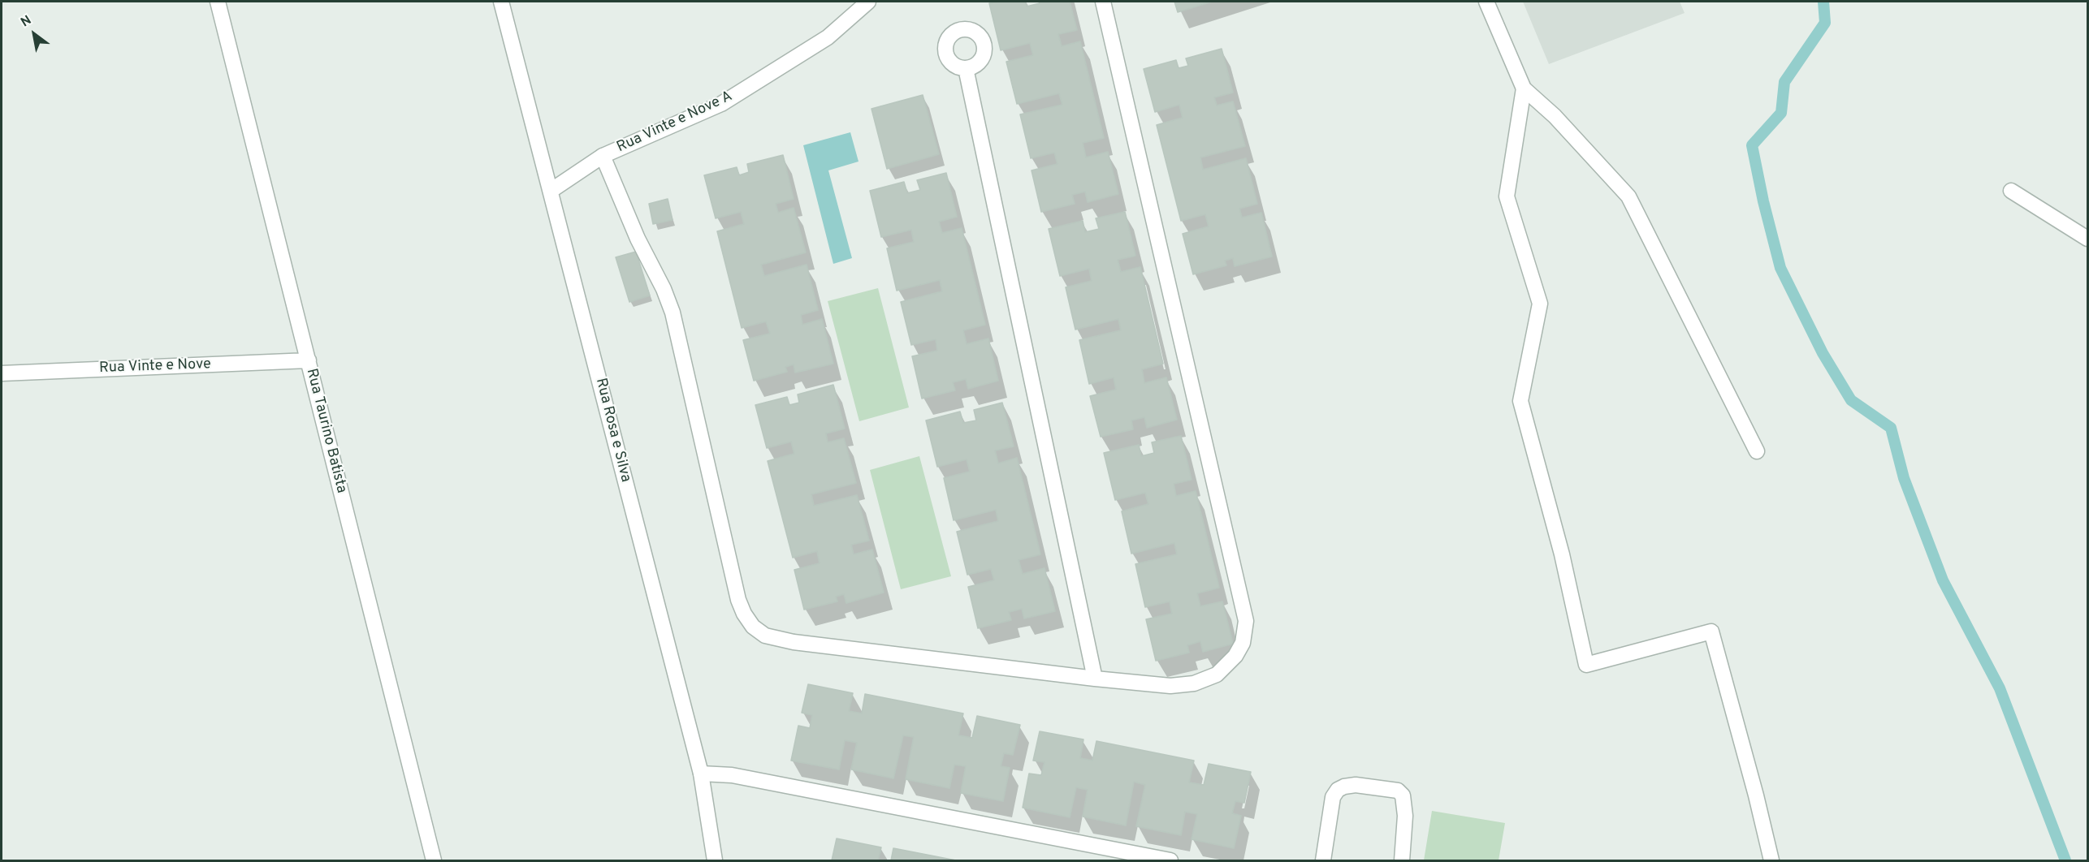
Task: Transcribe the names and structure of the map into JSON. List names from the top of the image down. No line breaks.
{"streets":{"street":["Rua Vinte e Nove A","Rua Vinte e Nove","Rua Rosa e Silva","Rua Taurino Batista"]},"crossings":[["Rua Vinte e Nove A","Rua Rosa e Silva"],["Rua Vinte e Nove","Rua Taurino Batista"]],"north":"top left"}
